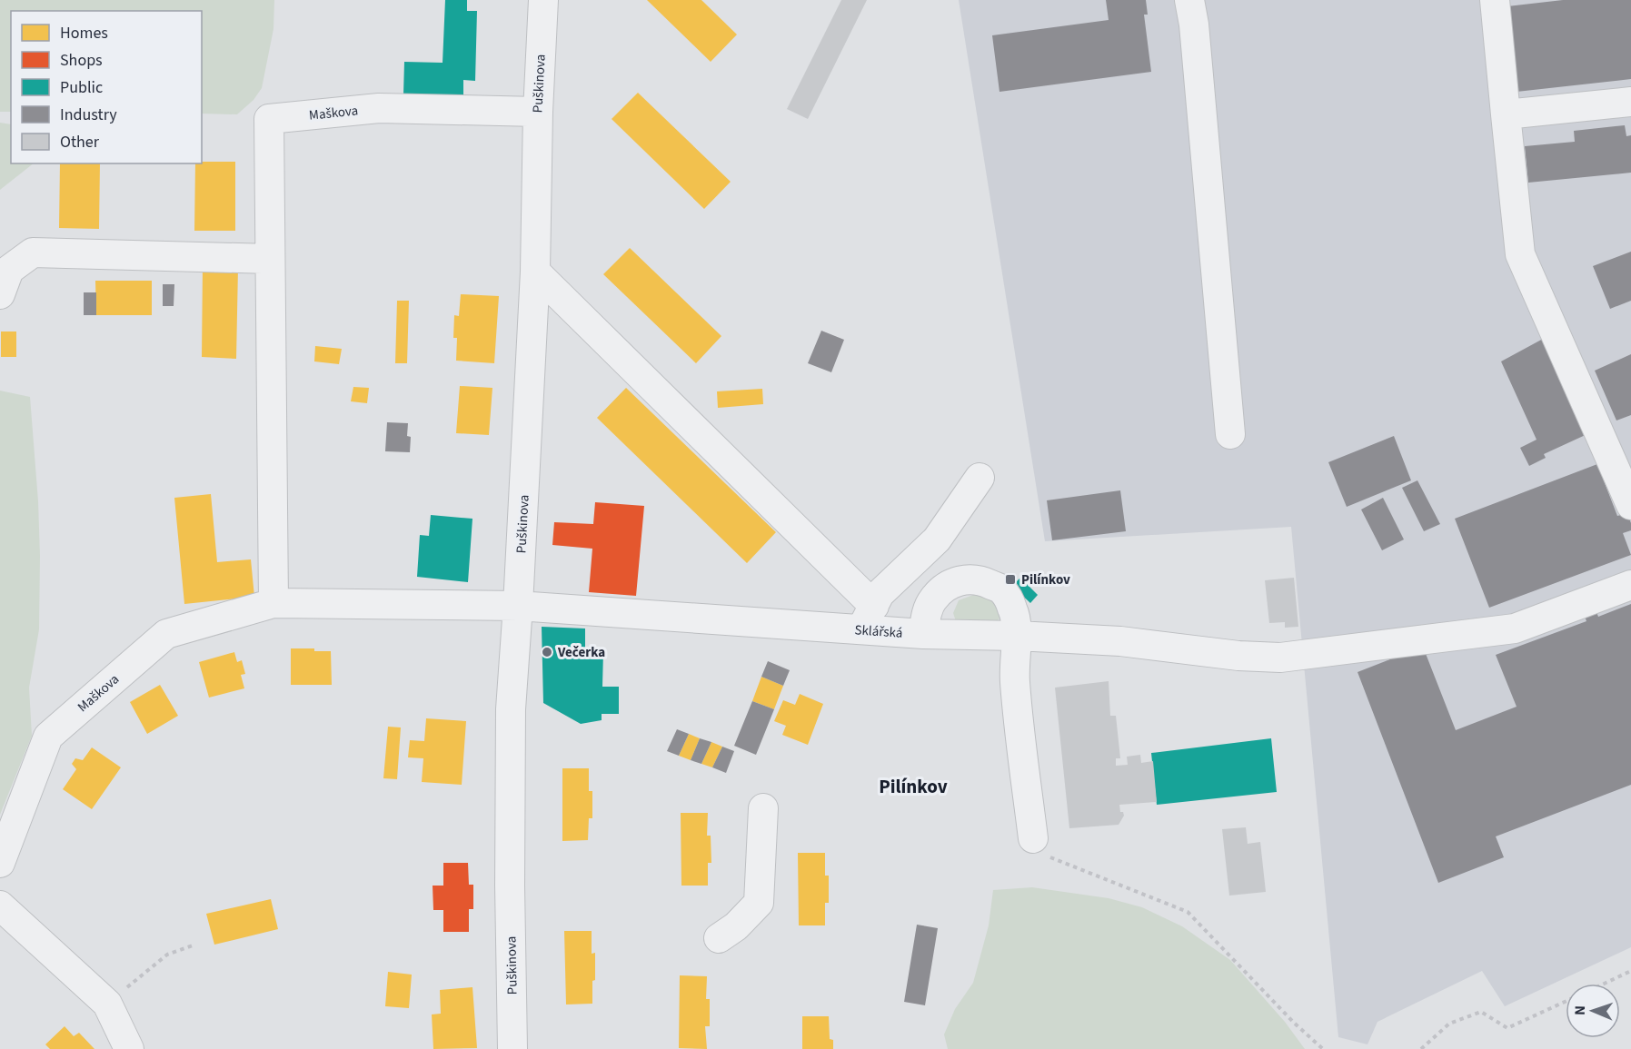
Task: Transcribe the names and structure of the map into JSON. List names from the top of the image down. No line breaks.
{"streets":{"street":["Puškinova","Maškova","Sklářská"]},"crossings":[["Puškinova","Maškova"],["Puškinova","Sklářská"],["Maškova","Sklářská"]],"districts":["Pilínkov"],"places":{"transit":["Pilínkov"],"other":["Večerka"]},"legend":["Homes","Shops","Public","Industry","Other"],"north":"left"}
